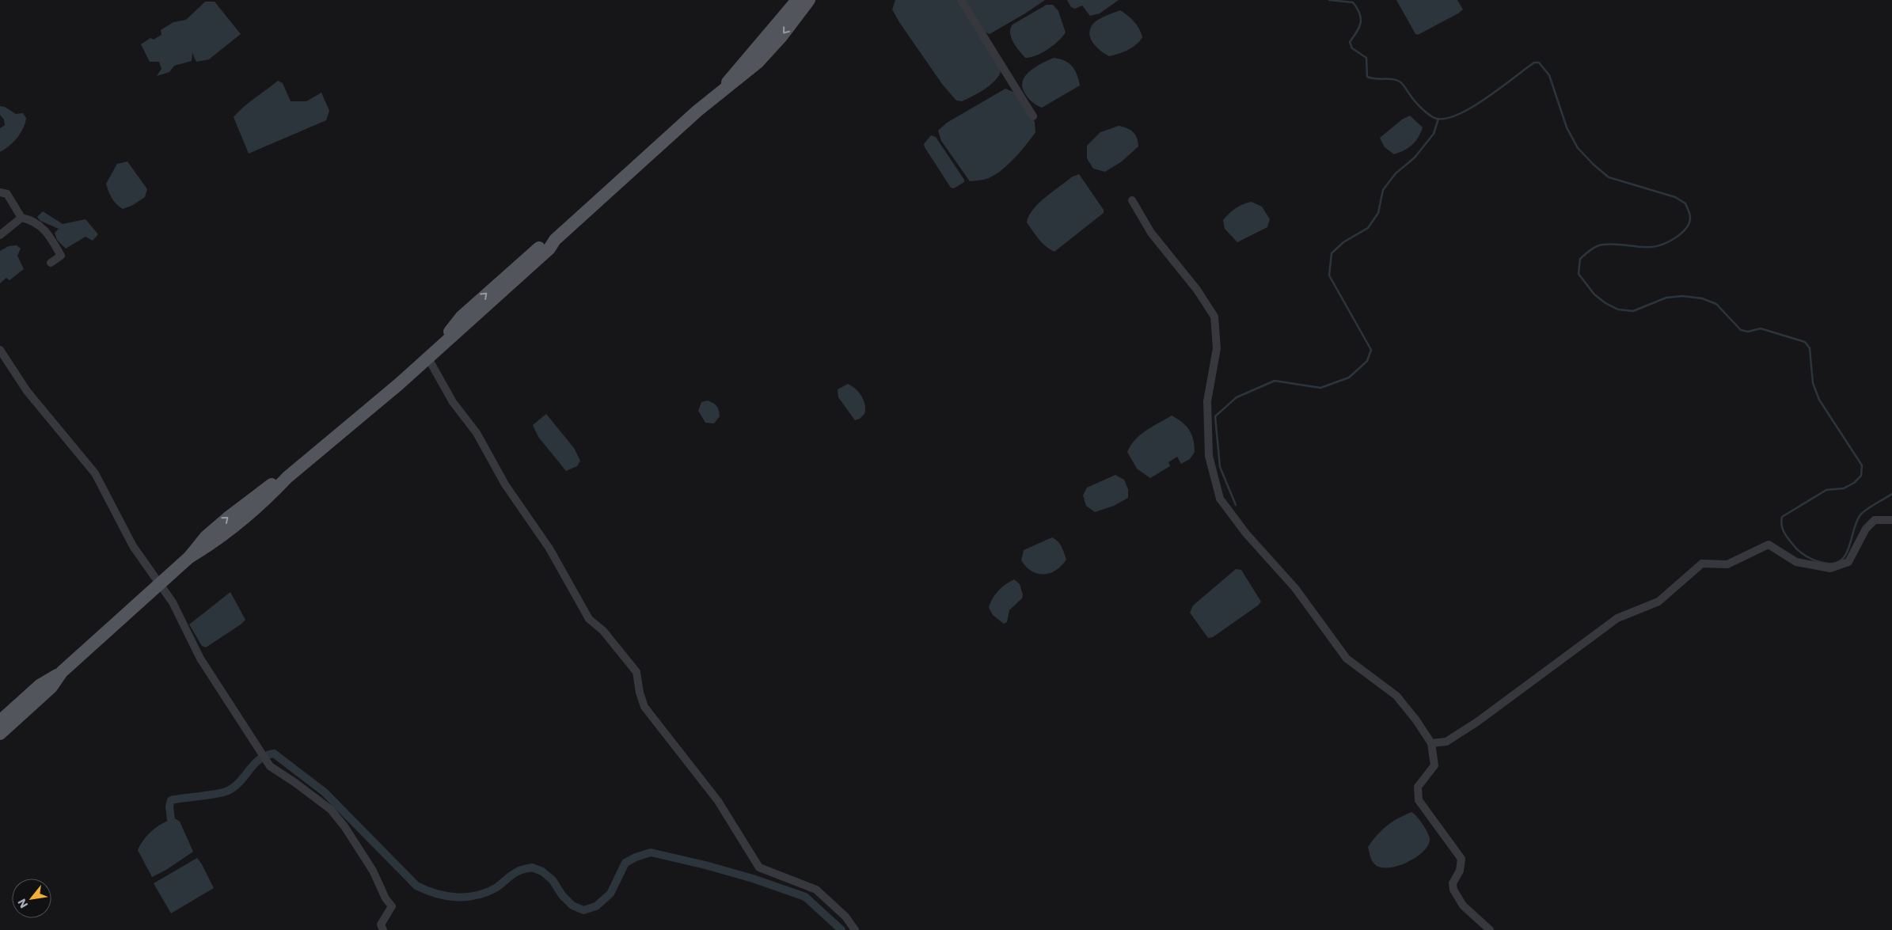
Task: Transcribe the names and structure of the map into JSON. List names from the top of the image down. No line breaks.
{"north":"bottom left"}
